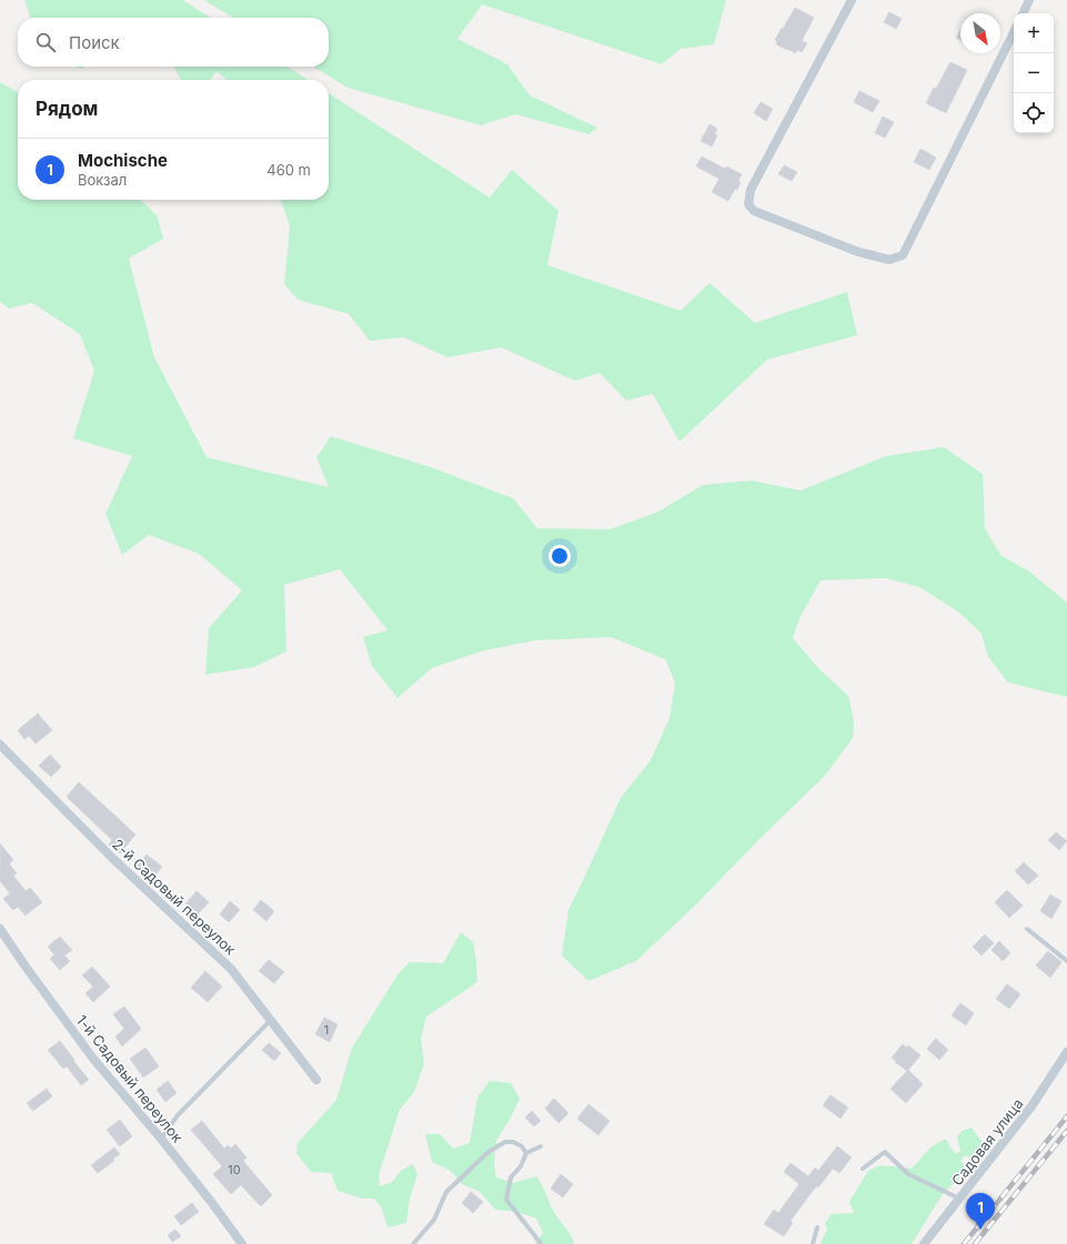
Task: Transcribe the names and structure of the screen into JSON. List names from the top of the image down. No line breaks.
{"streets":{"street":["2-й Садовый переулок","1-й Садовый переулок","Садовая улица"]},"house_numbers":["1","10"],"north":"bottom right","page":{"map_buttons":["+","−"],"search":"Поиск","heading":"Рядом","list":[{"mark":"1","name":"Mochische","note":"Вокзал","value":"460 m"}],"pins":"1"}}
